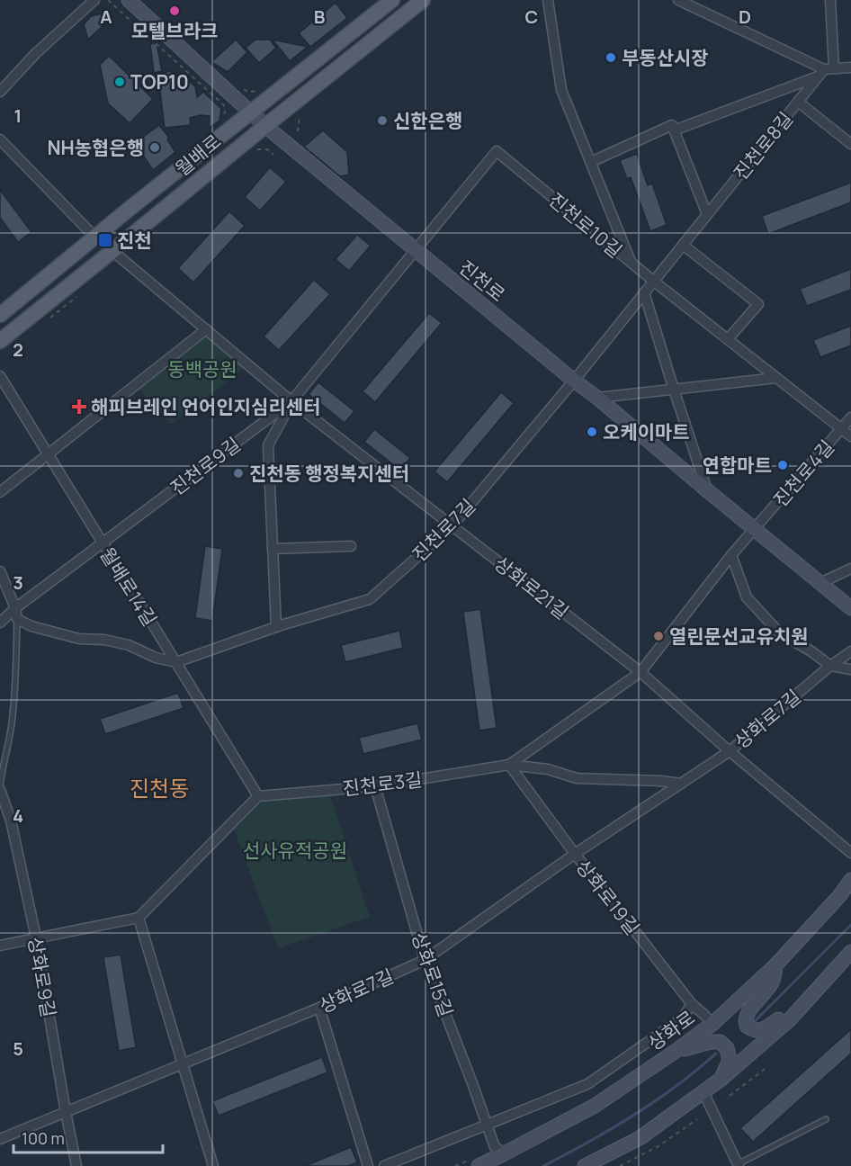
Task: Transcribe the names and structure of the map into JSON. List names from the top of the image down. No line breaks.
{"streets":{"main road":["월배로","진천로","상화로"],"street":["진천로8길","진천로10길","진천로9길","진천로4길","진천로7길","월배로14길","상화로21길","상화로7길","진천로3길","상화로19길","상화로15길","상화로9길"]},"crossings":[["진천로8길","진천로10길"],["진천로8길","진천로"],["진천로8길","진천로7길"],["월배로","진천로"],["월배로","상화로21길"],["진천로10길","진천로"],["진천로10길","진천로9길"],["진천로10길","진천로4길"],["진천로","진천로9길"],["진천로","진천로4길"],["진천로","진천로7길"],["진천로","진천로3길"],["진천로9길","월배로14길"],["진천로9길","상화로21길"],["진천로4길","진천로3길"],["진천로7길","월배로14길"],["진천로7길","상화로21길"],["월배로14길","진천로3길"],["상화로21길","상화로7길"],["상화로21길","진천로3길"],["상화로7길","상화로19길"],["상화로7길","상화로15길"],["상화로7길","상화로9길"],["진천로3길","상화로19길"],["진천로3길","상화로15길"],["상화로19길","상화로"],["상화로15길","상화로"]],"districts":["진천동"],"parks":["동백공원","선사유적공원"],"places":{"other":["모텔브라크","부동산시장","TOP10","신한은행","NH농협은행","오케이마트","연합마트","진천동 행정복지센터","열린문선교유치원"],"transit":["진천"],"health":["해피브레인 언어인지심리센터"]},"scale_bar":"100 m","grid":{"columns":["A","B","C","D"],"rows":["1","2","3","4","5"]}}
